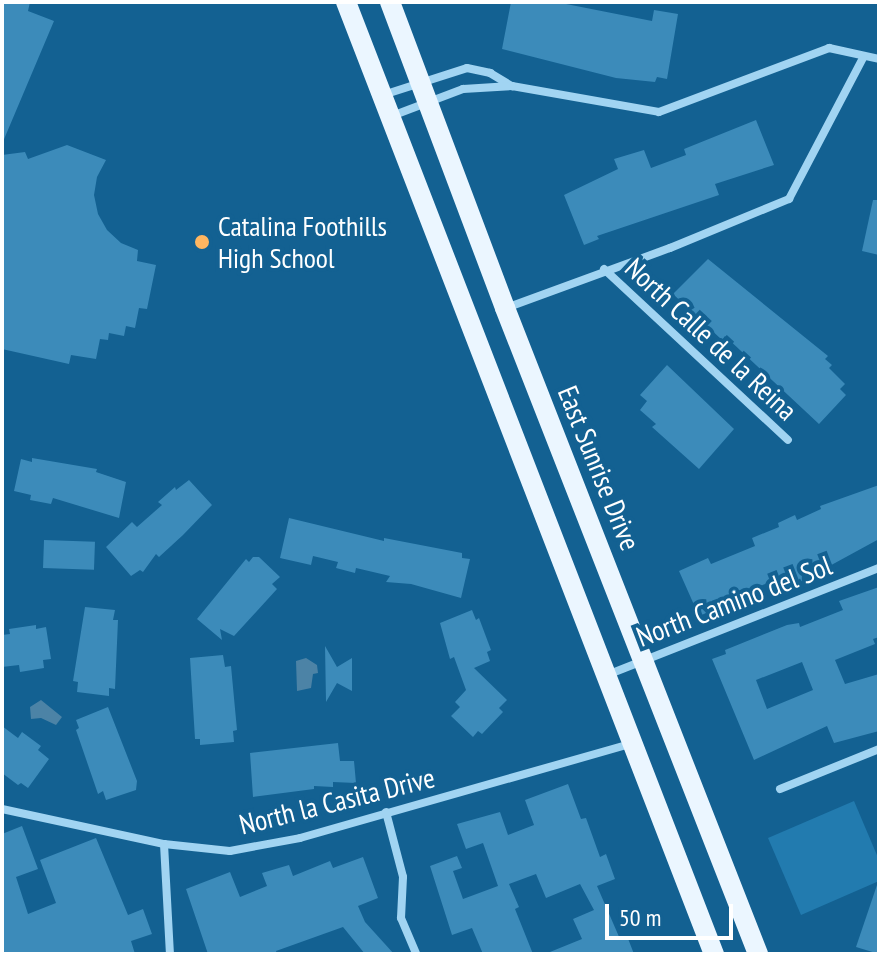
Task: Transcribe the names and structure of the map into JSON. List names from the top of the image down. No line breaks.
{"streets":{"main road":["East Sunrise Drive"],"street":["North Calle de la Reina","North Camino del Sol","North la Casita Drive"]},"crossings":[["North Calle de la Reina","East Sunrise Drive"],["East Sunrise Drive","North Camino del Sol"]],"places":["Catalina Foothills High School"],"scale_bar":"50 m"}
